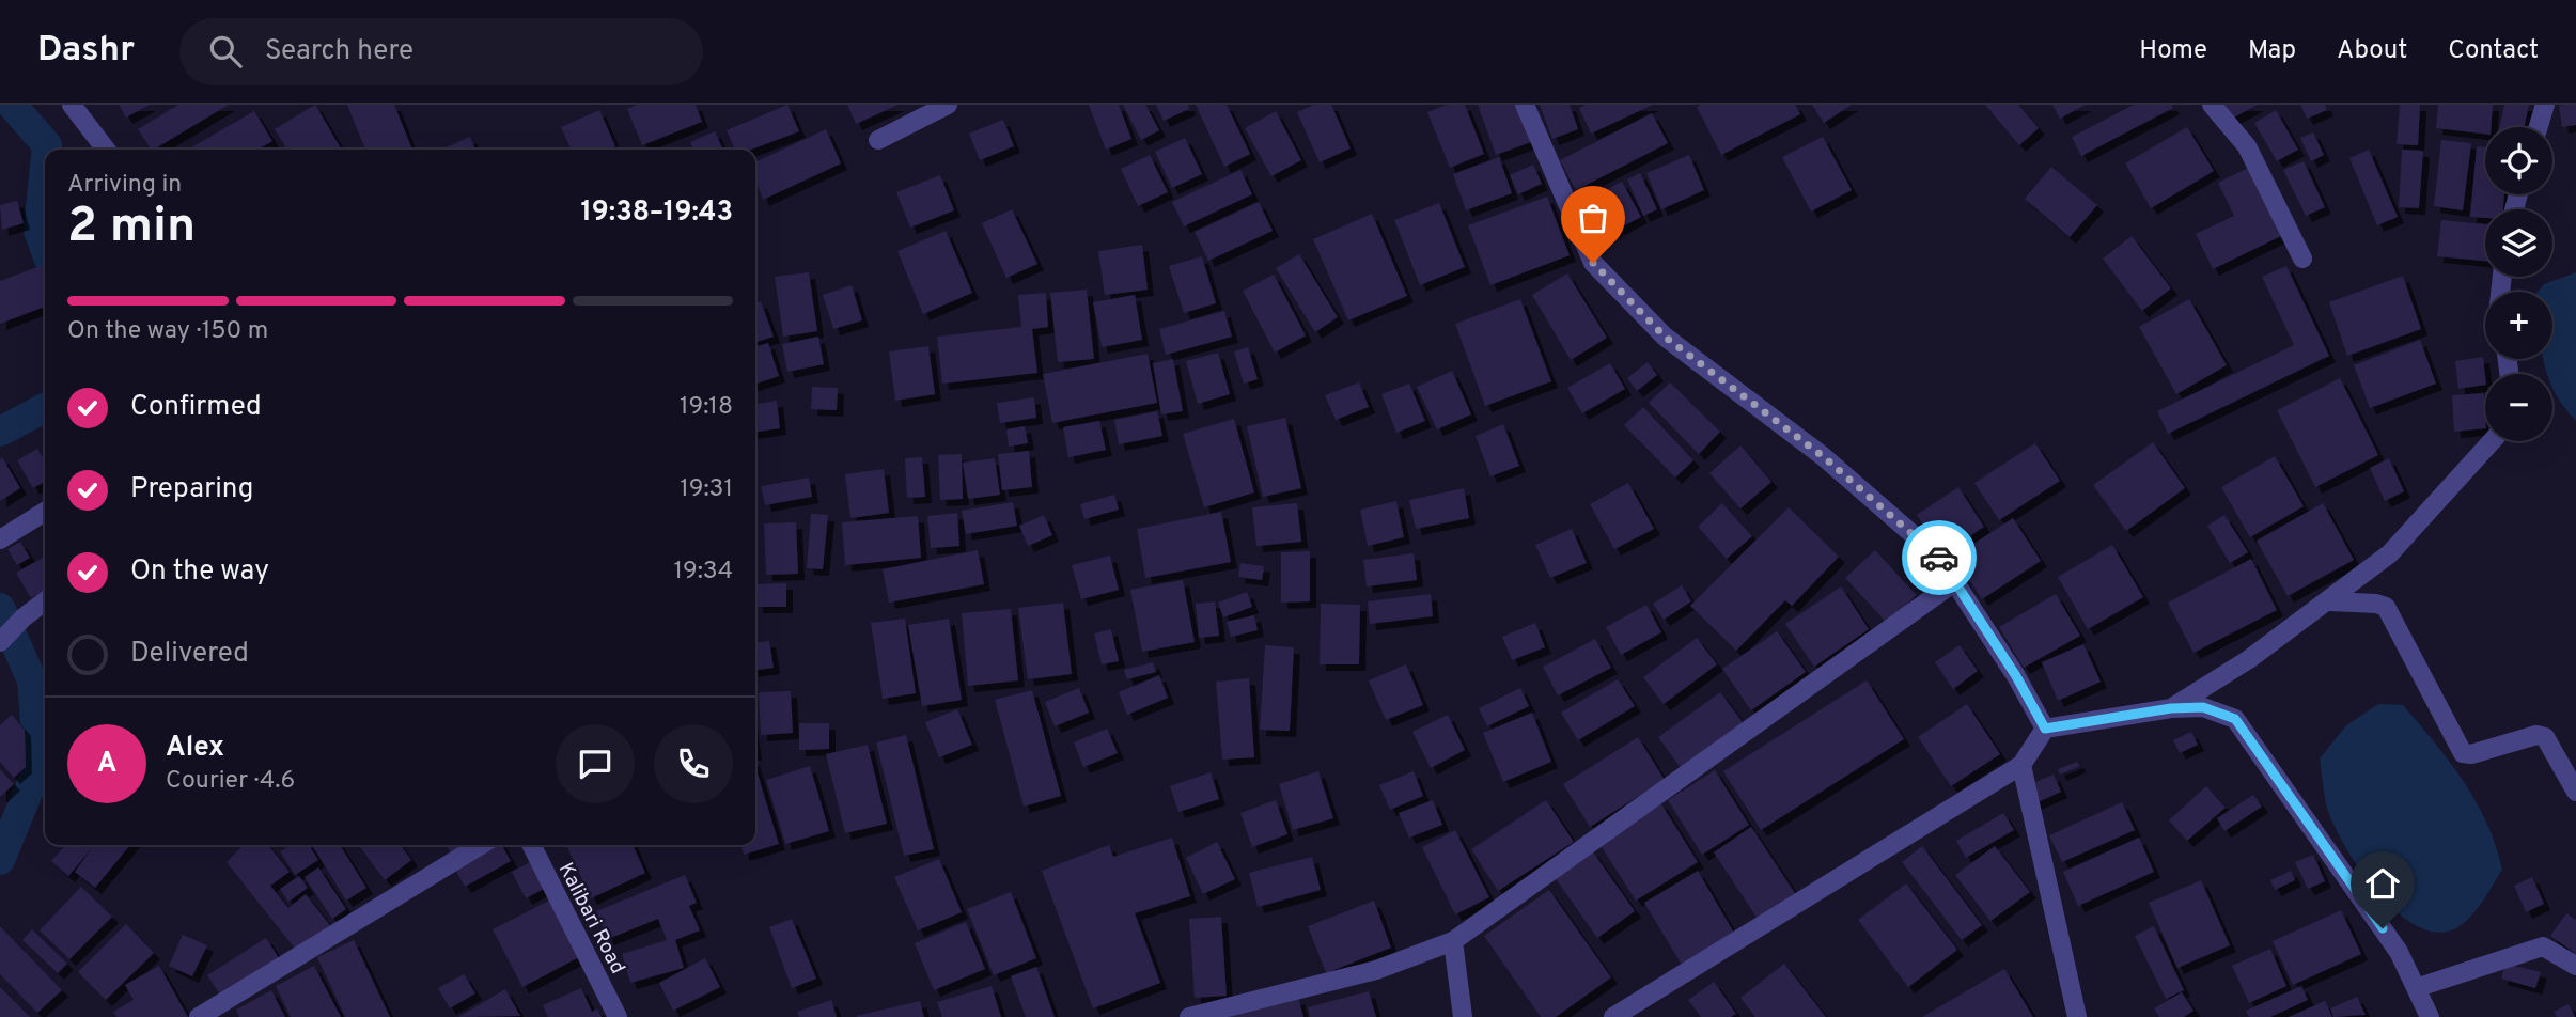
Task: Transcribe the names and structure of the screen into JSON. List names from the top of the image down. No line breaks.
{"streets":{"street":["Kalibari Road"]},"page":{"header":"Dashr","search":"Search here","nav":["Home","Map","About","Contact"],"map_buttons":["+","−"],"heading":["2 min","Arriving in","19:38–19:43"],"panel":["Alex","Courier · 4.6"],"bar":"On the way · 150 m","list":[["Confirmed","19:18"],["Preparing","19:31"],["On the way","19:34"],"Delivered"],"round":"A"}}
